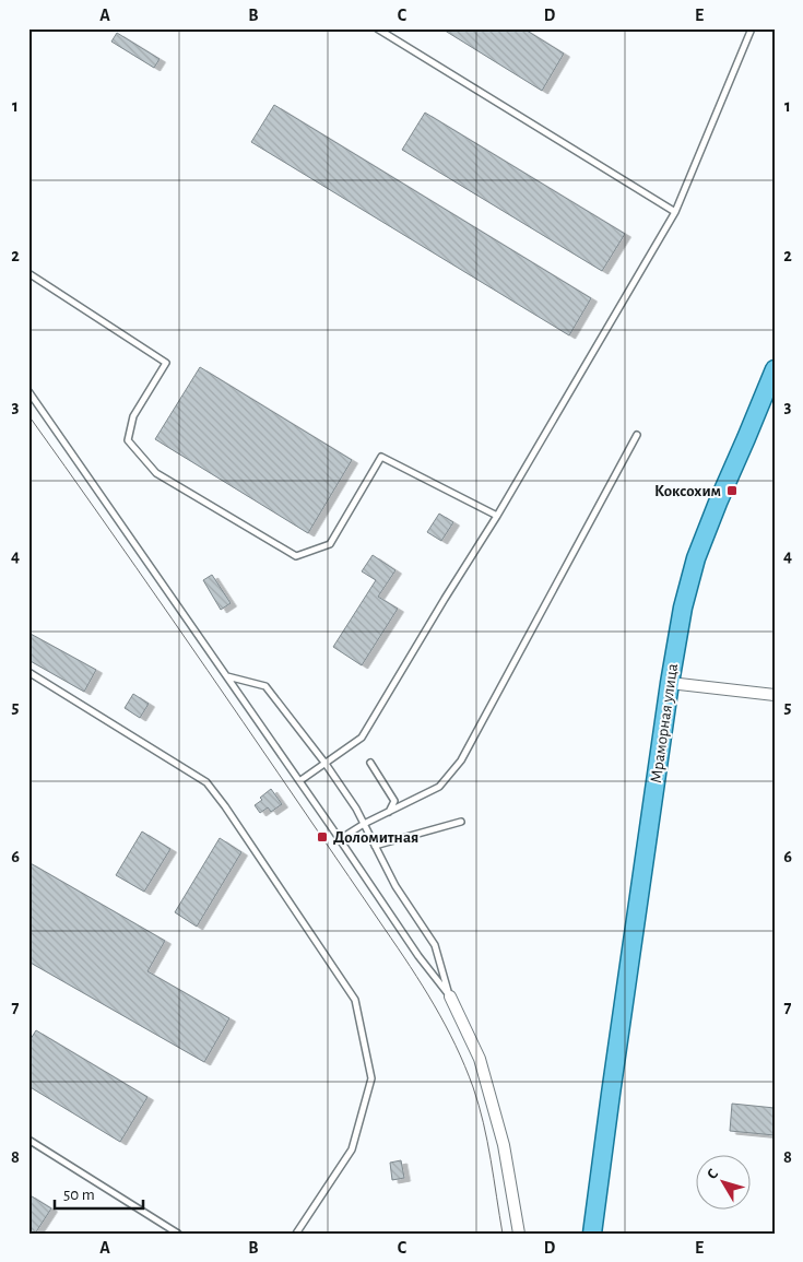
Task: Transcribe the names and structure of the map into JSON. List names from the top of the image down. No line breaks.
{"streets":{"main road":["Мраморная улица"]},"places":{"transit":["Коксохим","Доломитная"]},"scale_bar":"50 m","north":"top left","grid":{"columns":["A","B","C","D","E"],"rows":["1","2","3","4","5","6","7","8"]}}
